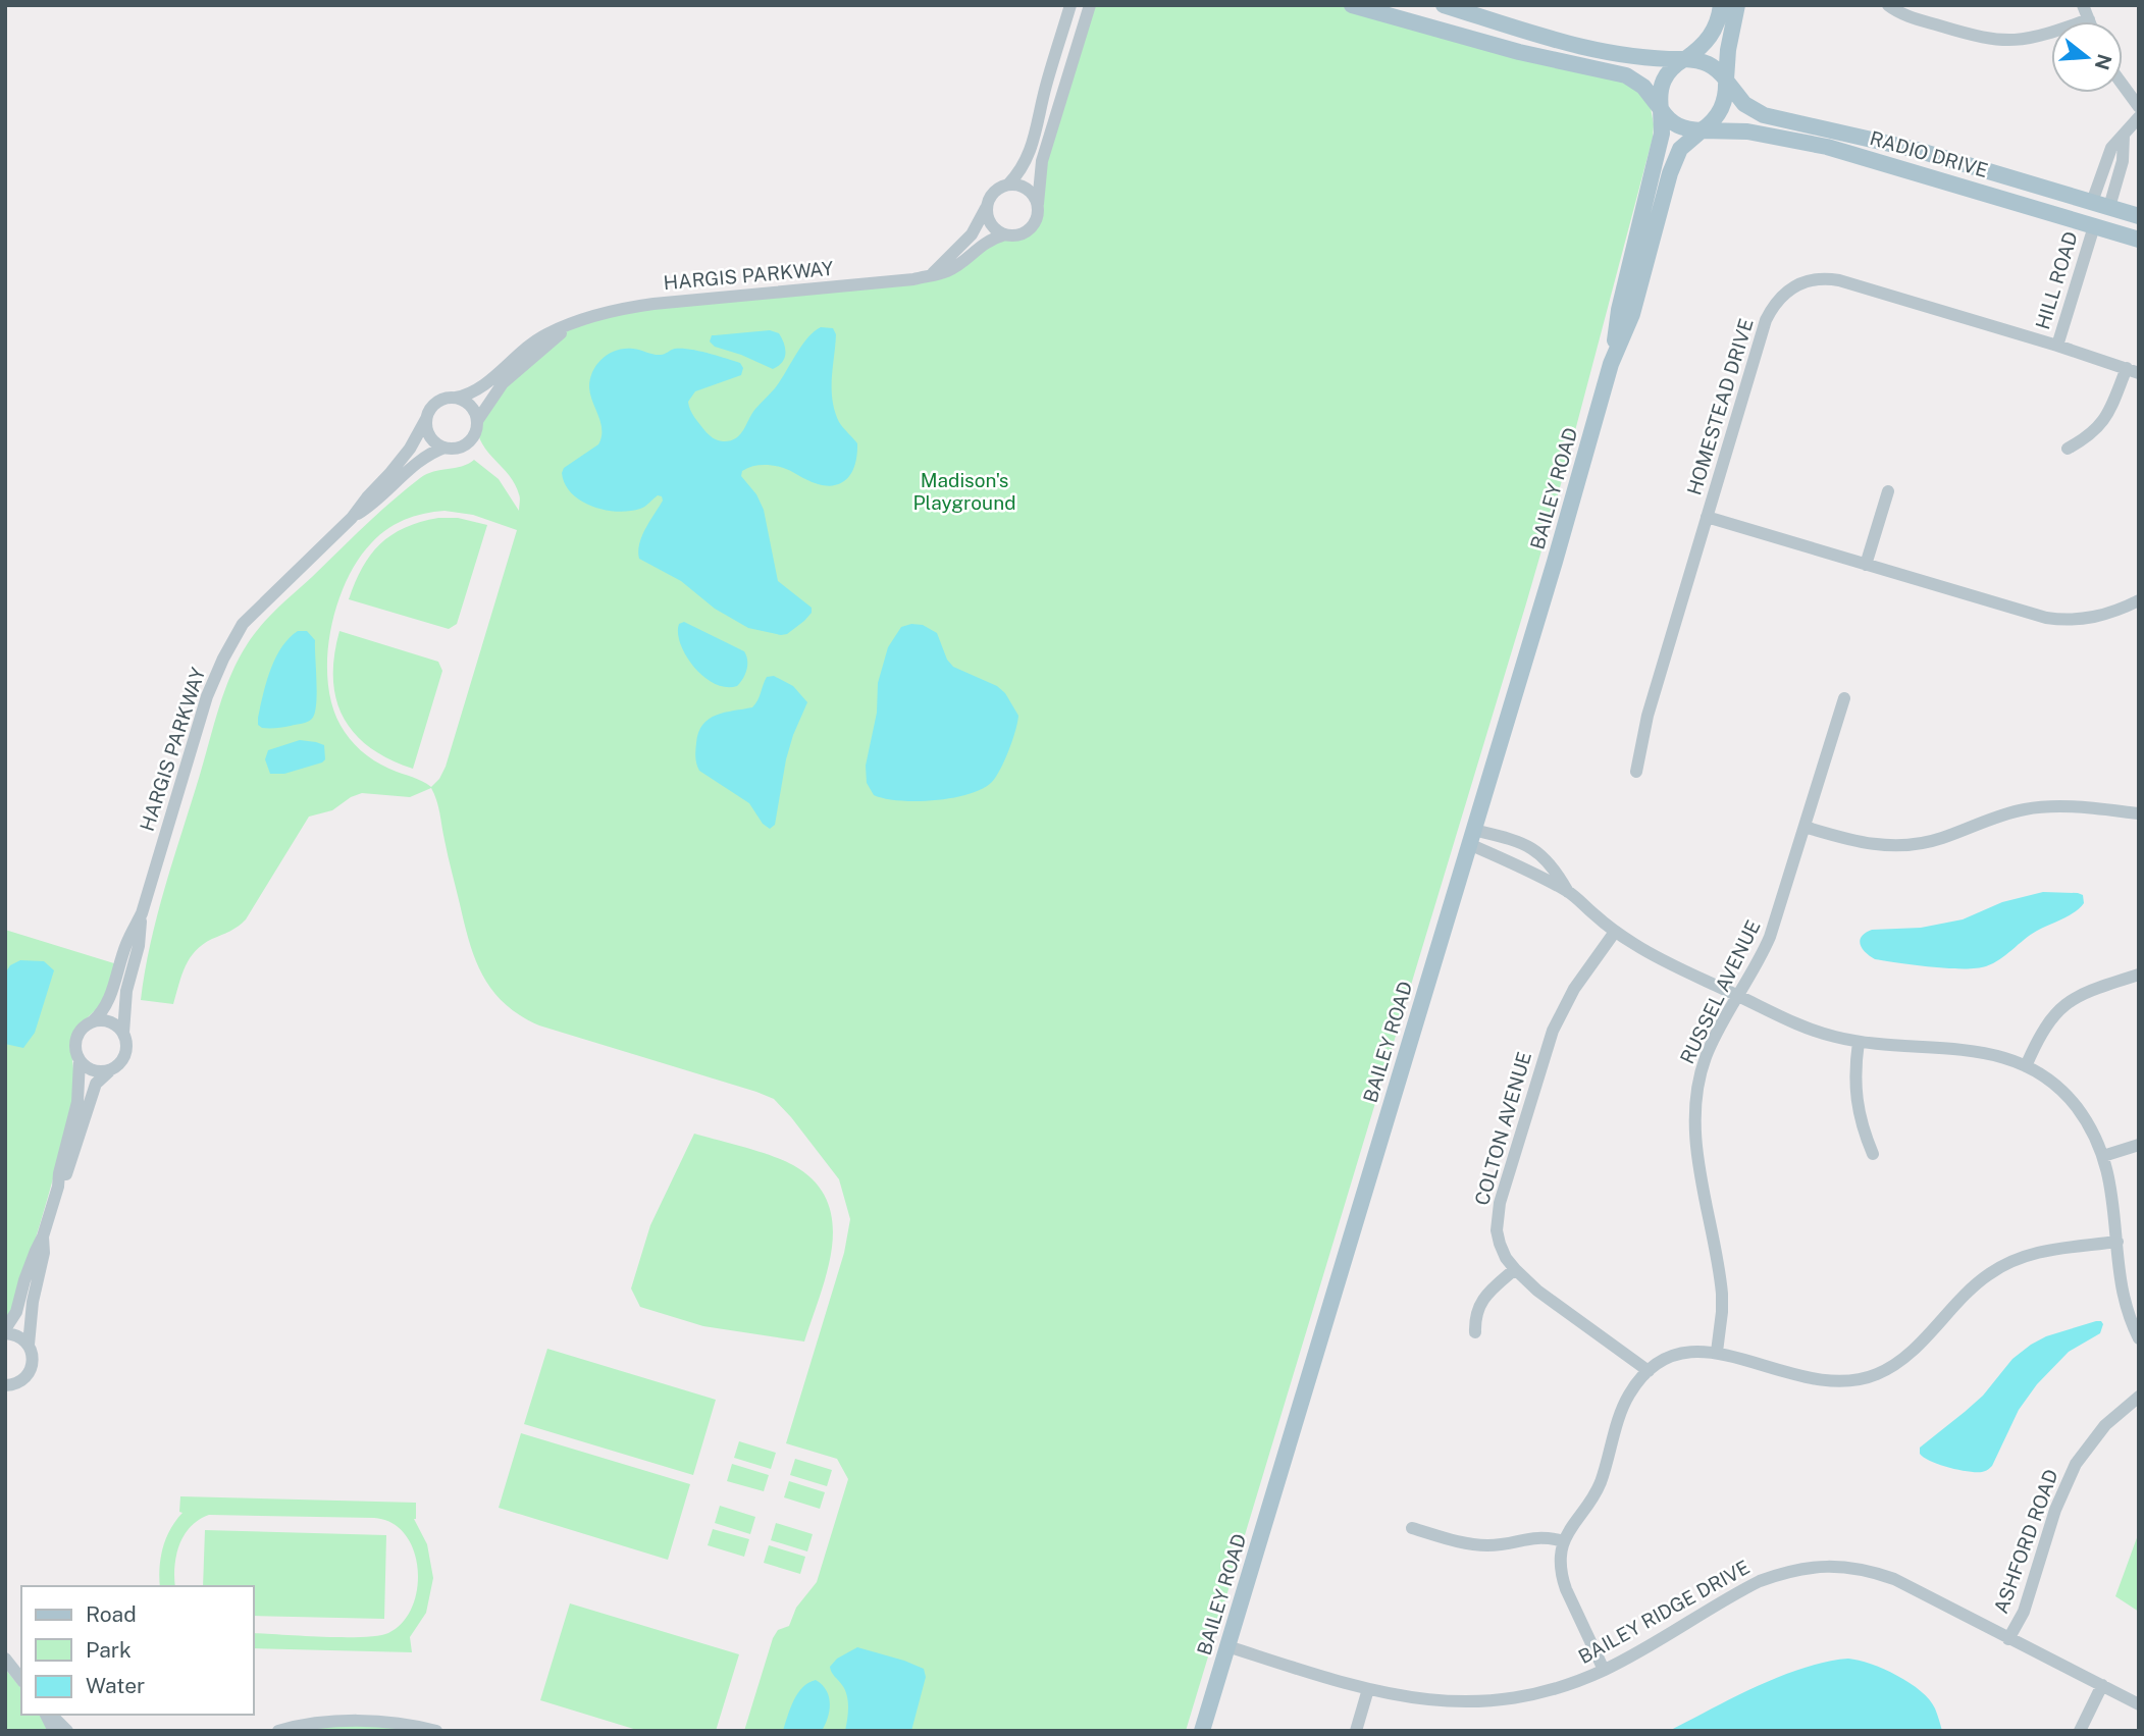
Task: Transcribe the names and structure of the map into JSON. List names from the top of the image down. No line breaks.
{"streets":{"main road":["RADIO DRIVE","BAILEY ROAD"],"street":["HARGIS PARKWAY","HILL ROAD","HOMESTEAD DRIVE","RUSSEL AVENUE","COLTON AVENUE","ASHFORD ROAD","BAILEY RIDGE DRIVE"]},"crossings":[["RADIO DRIVE","HILL ROAD"],["RADIO DRIVE","BAILEY ROAD"],["HILL ROAD","HOMESTEAD DRIVE"],["BAILEY ROAD","BAILEY RIDGE DRIVE"],["ASHFORD ROAD","BAILEY RIDGE DRIVE"]],"parks":["Madison's Playground"],"legend":["Road","Park","Water"],"north":"right"}
